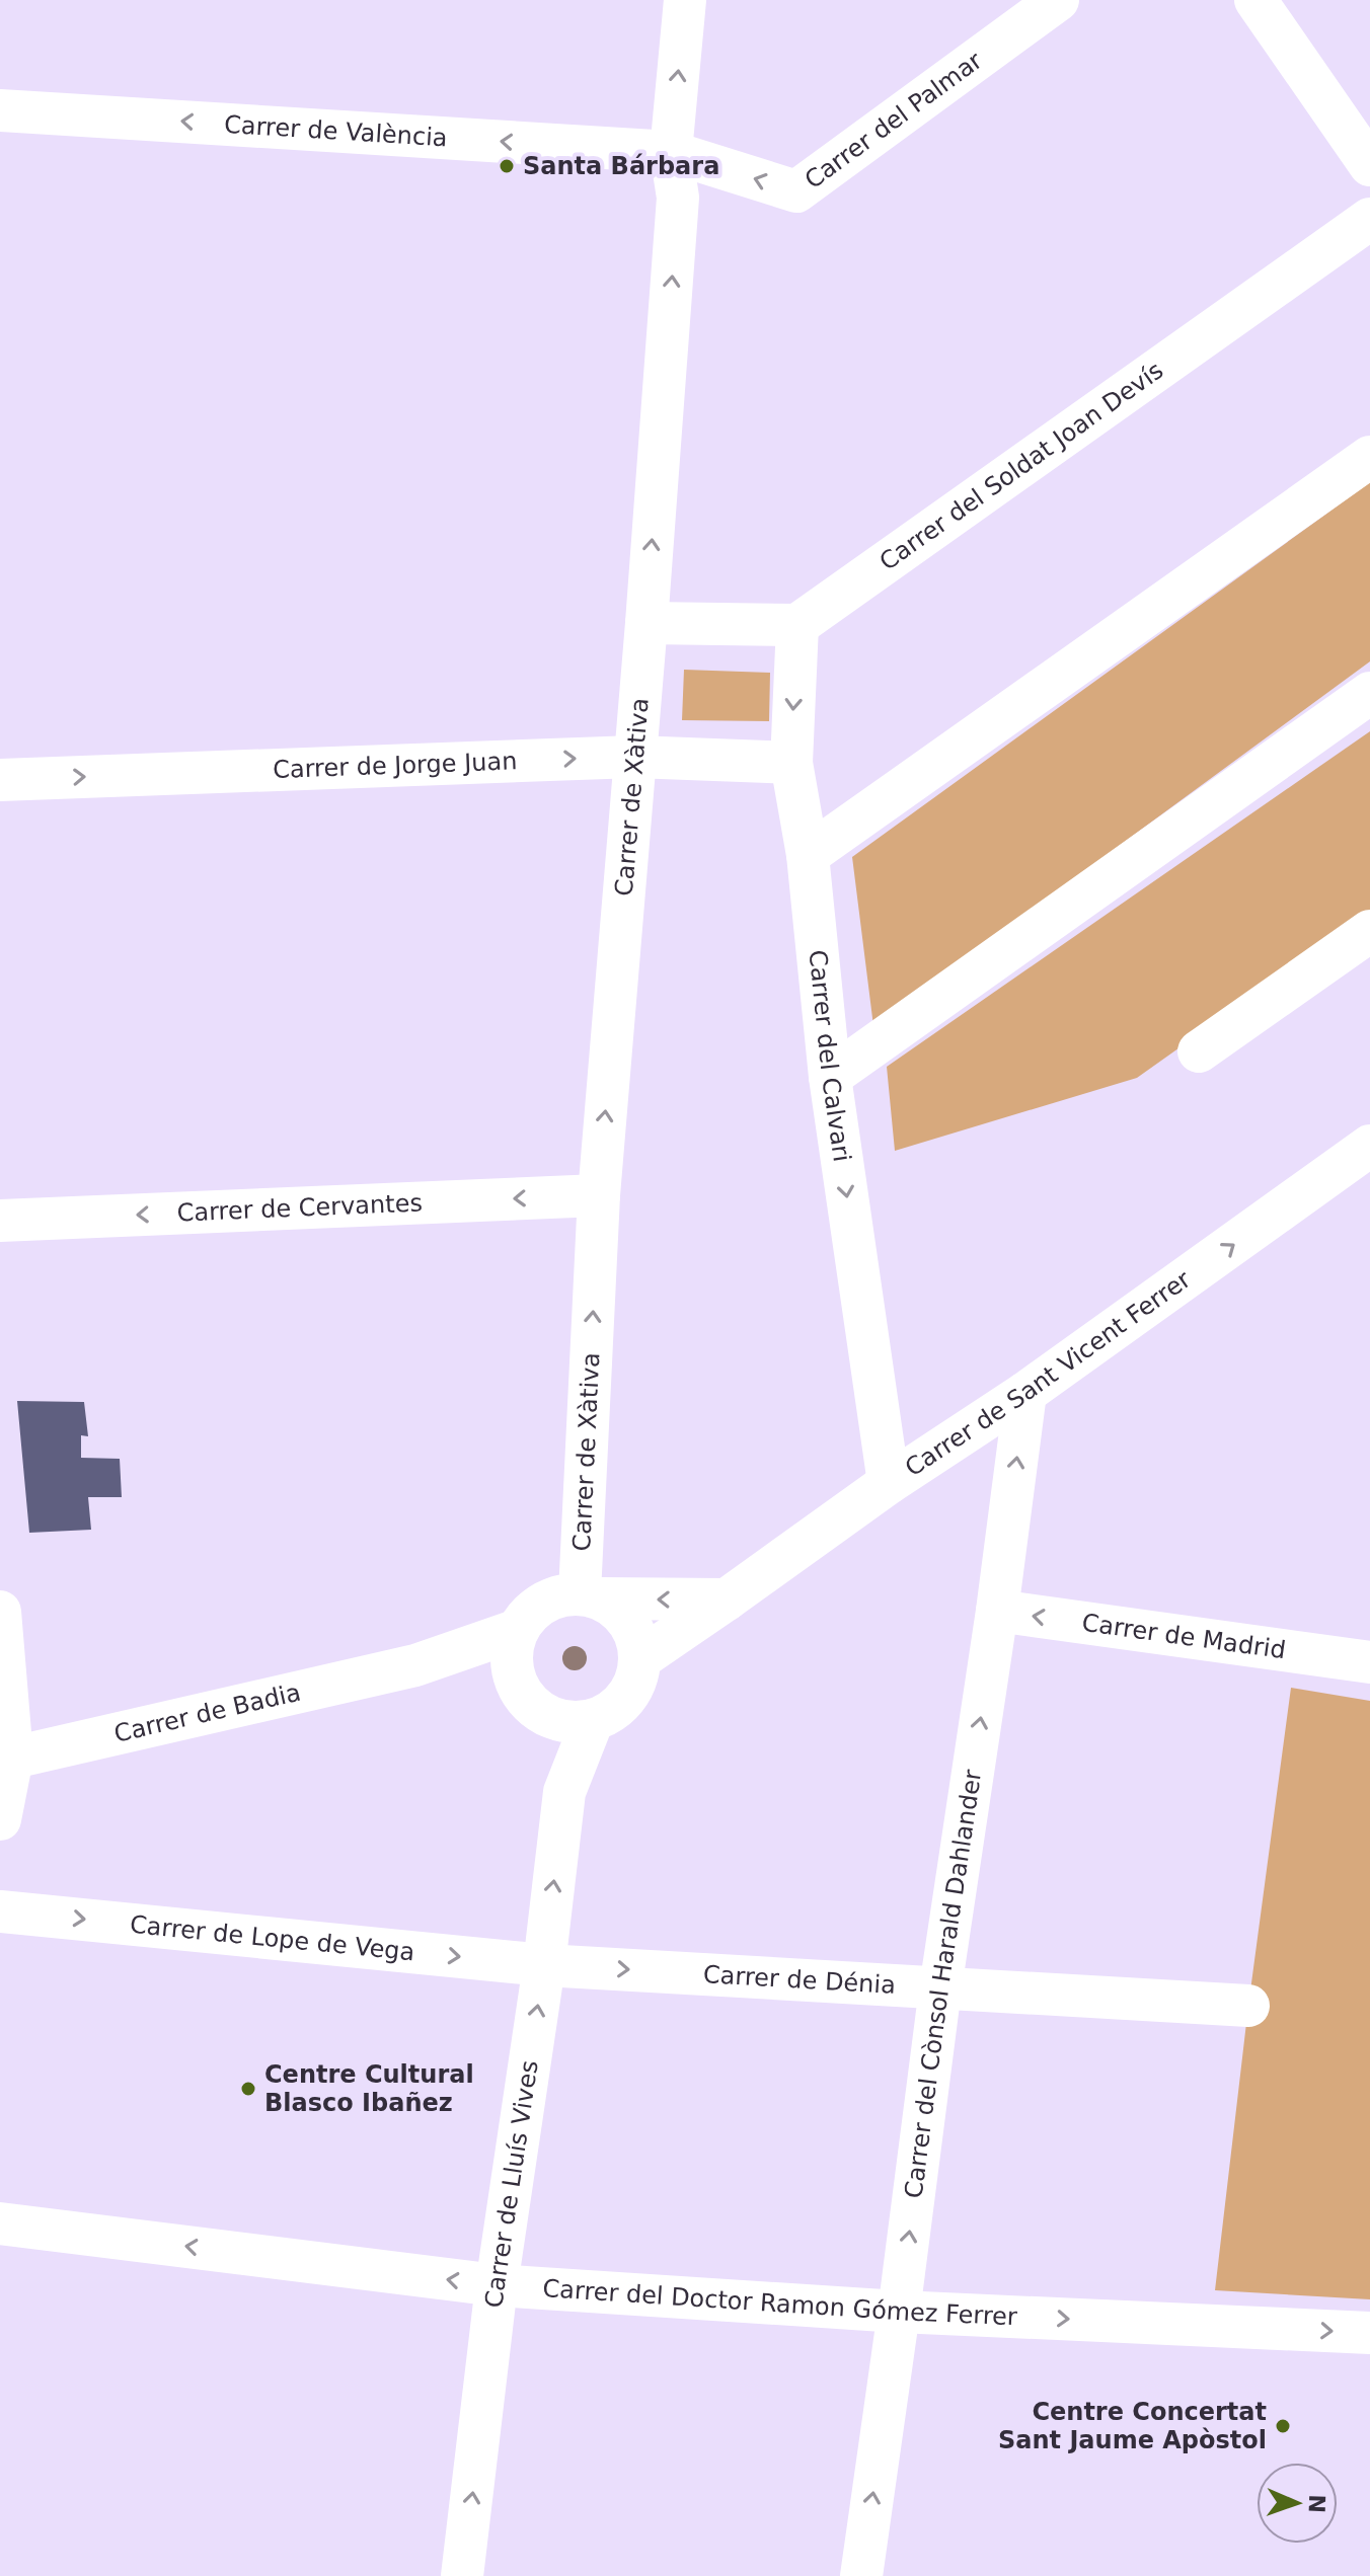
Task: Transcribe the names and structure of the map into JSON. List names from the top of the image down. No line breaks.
{"streets":{"street":["Carrer del Palmar","Carrer de València","Carrer del Soldat Joan Devís","Carrer de Jorge Juan","Carrer de Xàtiva","Carrer del Calvari","Carrer de Cervantes","Carrer de Sant Vicent Ferrer","Carrer de Madrid","Carrer de Badia","Carrer de Lope de Vega","Carrer de Dénia","Carrer del Cònsol Harald Dahlander","Carrer de Lluís Vives","Carrer del Doctor Ramon Gómez Ferrer"]},"crossings":[["Carrer del Palmar","Carrer de València"],["Carrer del Palmar","Carrer de Xàtiva"],["Carrer de València","Carrer de Xàtiva"],["Carrer del Soldat Joan Devís","Carrer del Calvari"],["Carrer de Jorge Juan","Carrer de Xàtiva"],["Carrer de Jorge Juan","Carrer del Calvari"],["Carrer de Xàtiva","Carrer de Cervantes"],["Carrer de Xàtiva","Carrer de Sant Vicent Ferrer"],["Carrer de Xàtiva","Carrer de Badia"],["Carrer de Xàtiva","Carrer de Lluís Vives"],["Carrer del Calvari","Carrer de Sant Vicent Ferrer"],["Carrer de Sant Vicent Ferrer","Carrer de Badia"],["Carrer de Sant Vicent Ferrer","Carrer del Cònsol Harald Dahlander"],["Carrer de Sant Vicent Ferrer","Carrer de Lluís Vives"],["Carrer de Madrid","Carrer del Cònsol Harald Dahlander"],["Carrer de Badia","Carrer de Lluís Vives"],["Carrer de Lope de Vega","Carrer de Dénia"],["Carrer de Lope de Vega","Carrer de Lluís Vives"],["Carrer de Dénia","Carrer del Cònsol Harald Dahlander"],["Carrer de Dénia","Carrer de Lluís Vives"],["Carrer del Cònsol Harald Dahlander","Carrer del Doctor Ramon Gómez Ferrer"],["Carrer de Lluís Vives","Carrer del Doctor Ramon Gómez Ferrer"]],"one_way":["Carrer del Palmar","Carrer de València","Carrer de Jorge Juan","Carrer de Xàtiva","Carrer del Calvari","Carrer de Cervantes","Carrer de Madrid","Carrer de Lope de Vega","Carrer del Cònsol Harald Dahlander","Carrer de Lluís Vives"],"places":["Santa Bárbara","Centre Cultural Blasco Ibañez","Centre Concertat Sant Jaume Apòstol"],"north":"right"}
